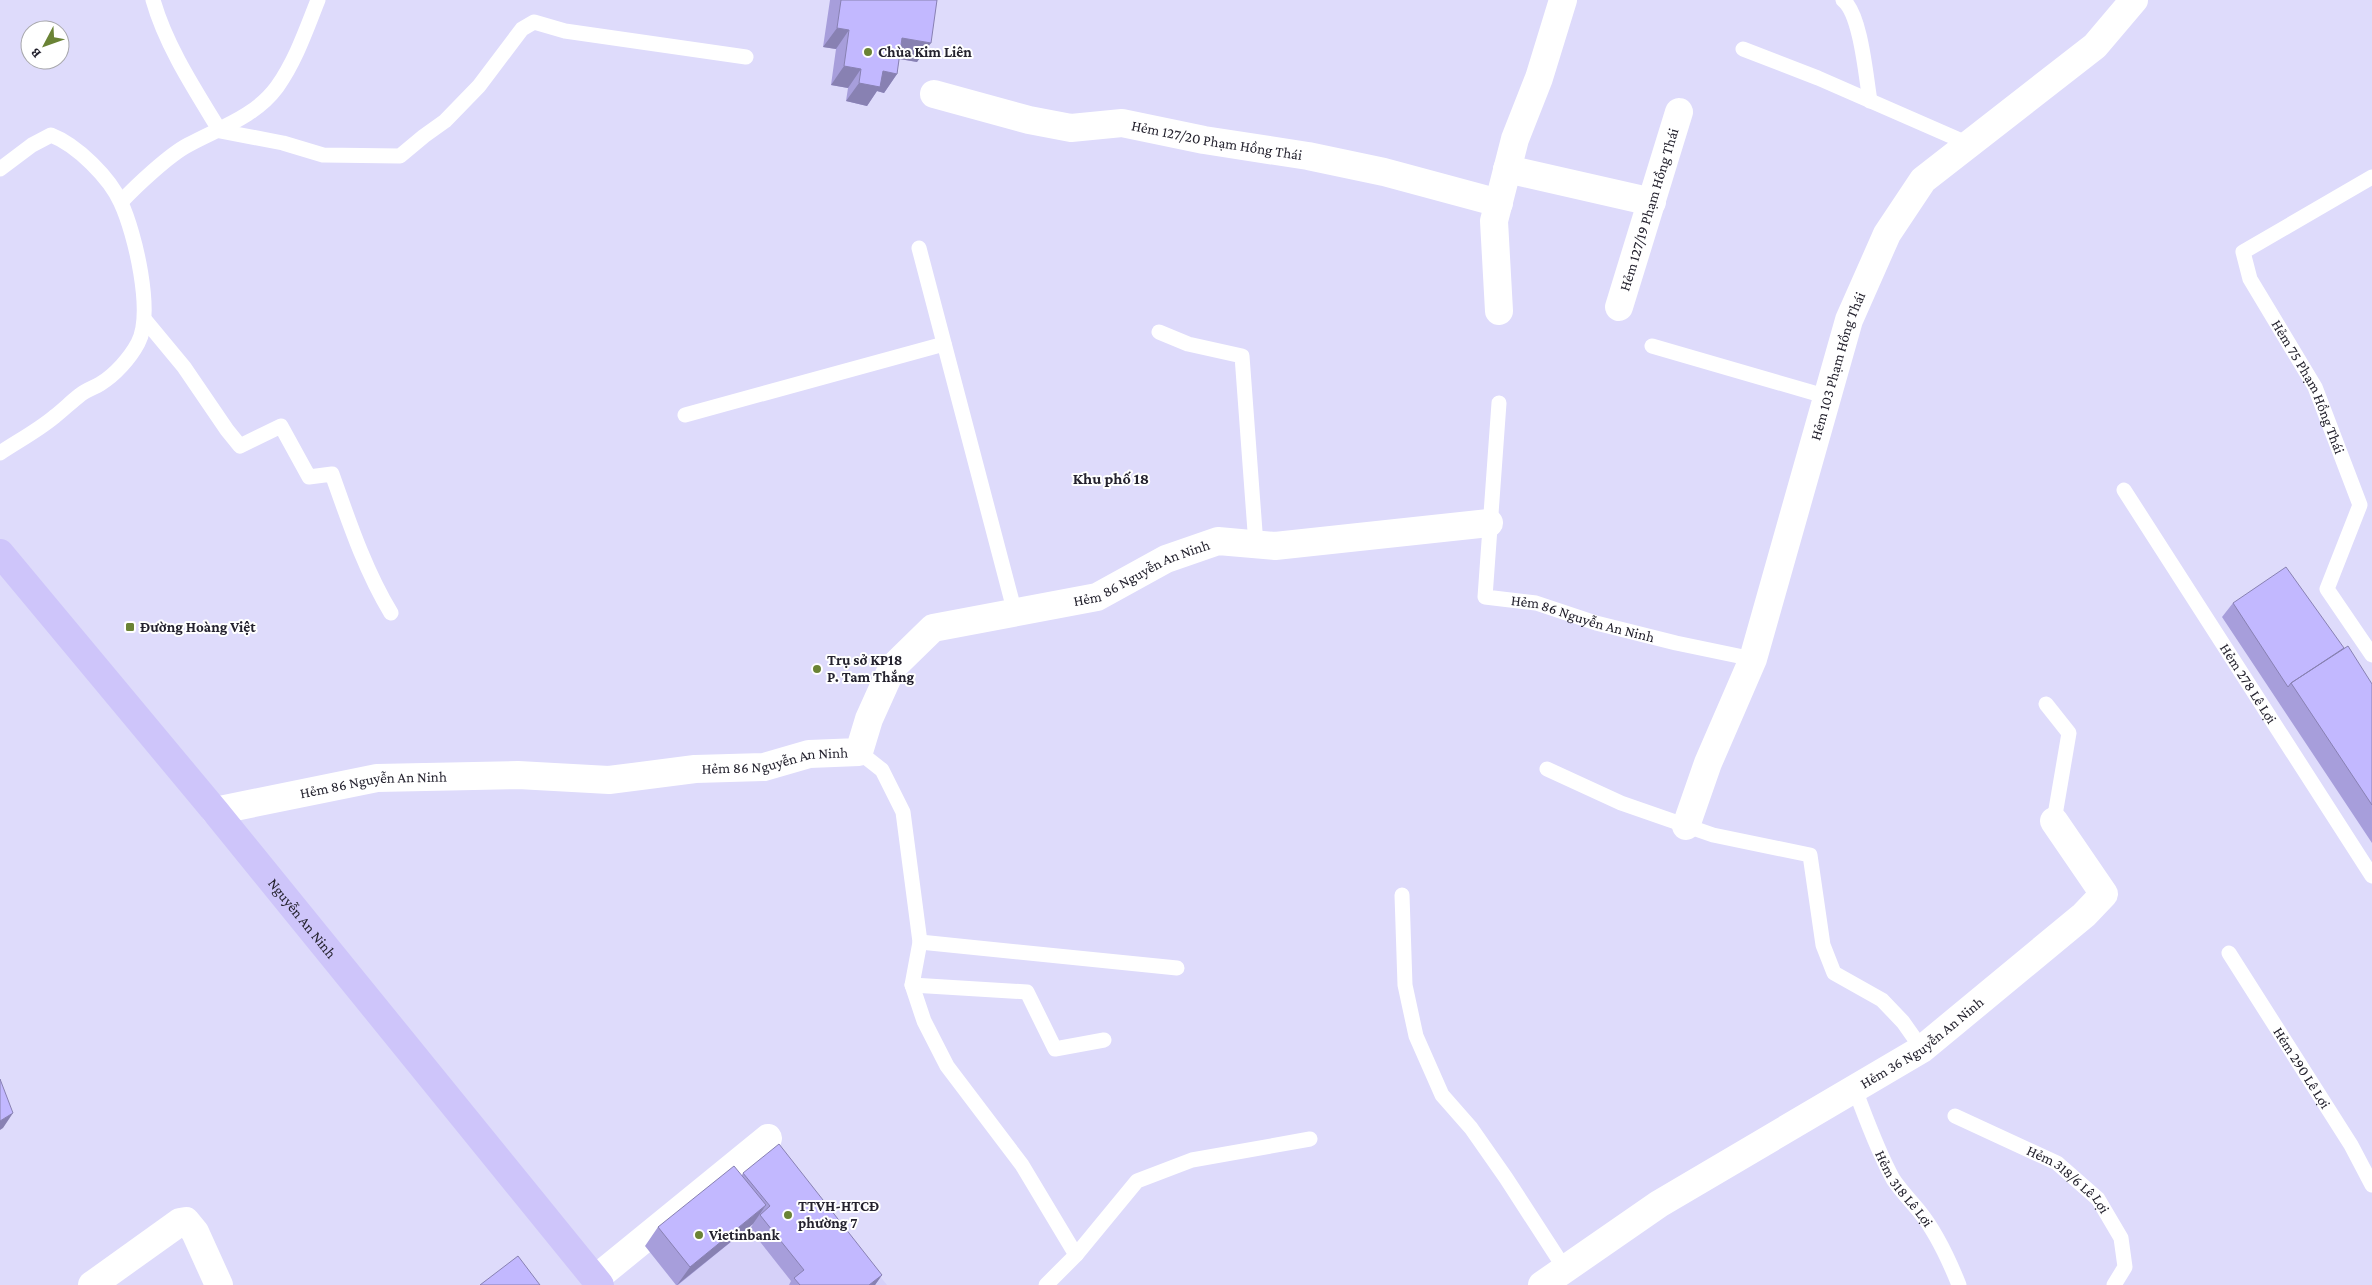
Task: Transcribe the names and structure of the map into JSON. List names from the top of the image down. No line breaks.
{"streets":{"main road":["Nguyễn An Ninh"],"street":["Hẻm 127/20 Phạm Hồng Thái","Hẻm 127/19 Phạm Hồng Thái","Hẻm 103 Phạm Hồng Thái","Hẻm 86 Nguyễn An Ninh","Hẻm 36 Nguyễn An Ninh"],"lane":["Hẻm 75 Phạm Hồng Thái","Hẻm 278 Lê Lợi","Hẻm 290 Lê Lợi","Hẻm 318/6 Lê Lợi","Hẻm 318 Lê Lợi"]},"crossings":[["Hẻm 103 Phạm Hồng Thái","Hẻm 86 Nguyễn An Ninh"],["Hẻm 86 Nguyễn An Ninh","Nguyễn An Ninh"],["Hẻm 36 Nguyễn An Ninh","Hẻm 318 Lê Lợi"]],"districts":["Khu phố 18"],"places":{"other":["Chùa Kim Liên","Trụ sở KP18 P. Tam Thắng","TTVH-HTCĐ phường 7","Vietinbank"],"transit":["Đường Hoàng Việt"]},"north":"bottom left"}
